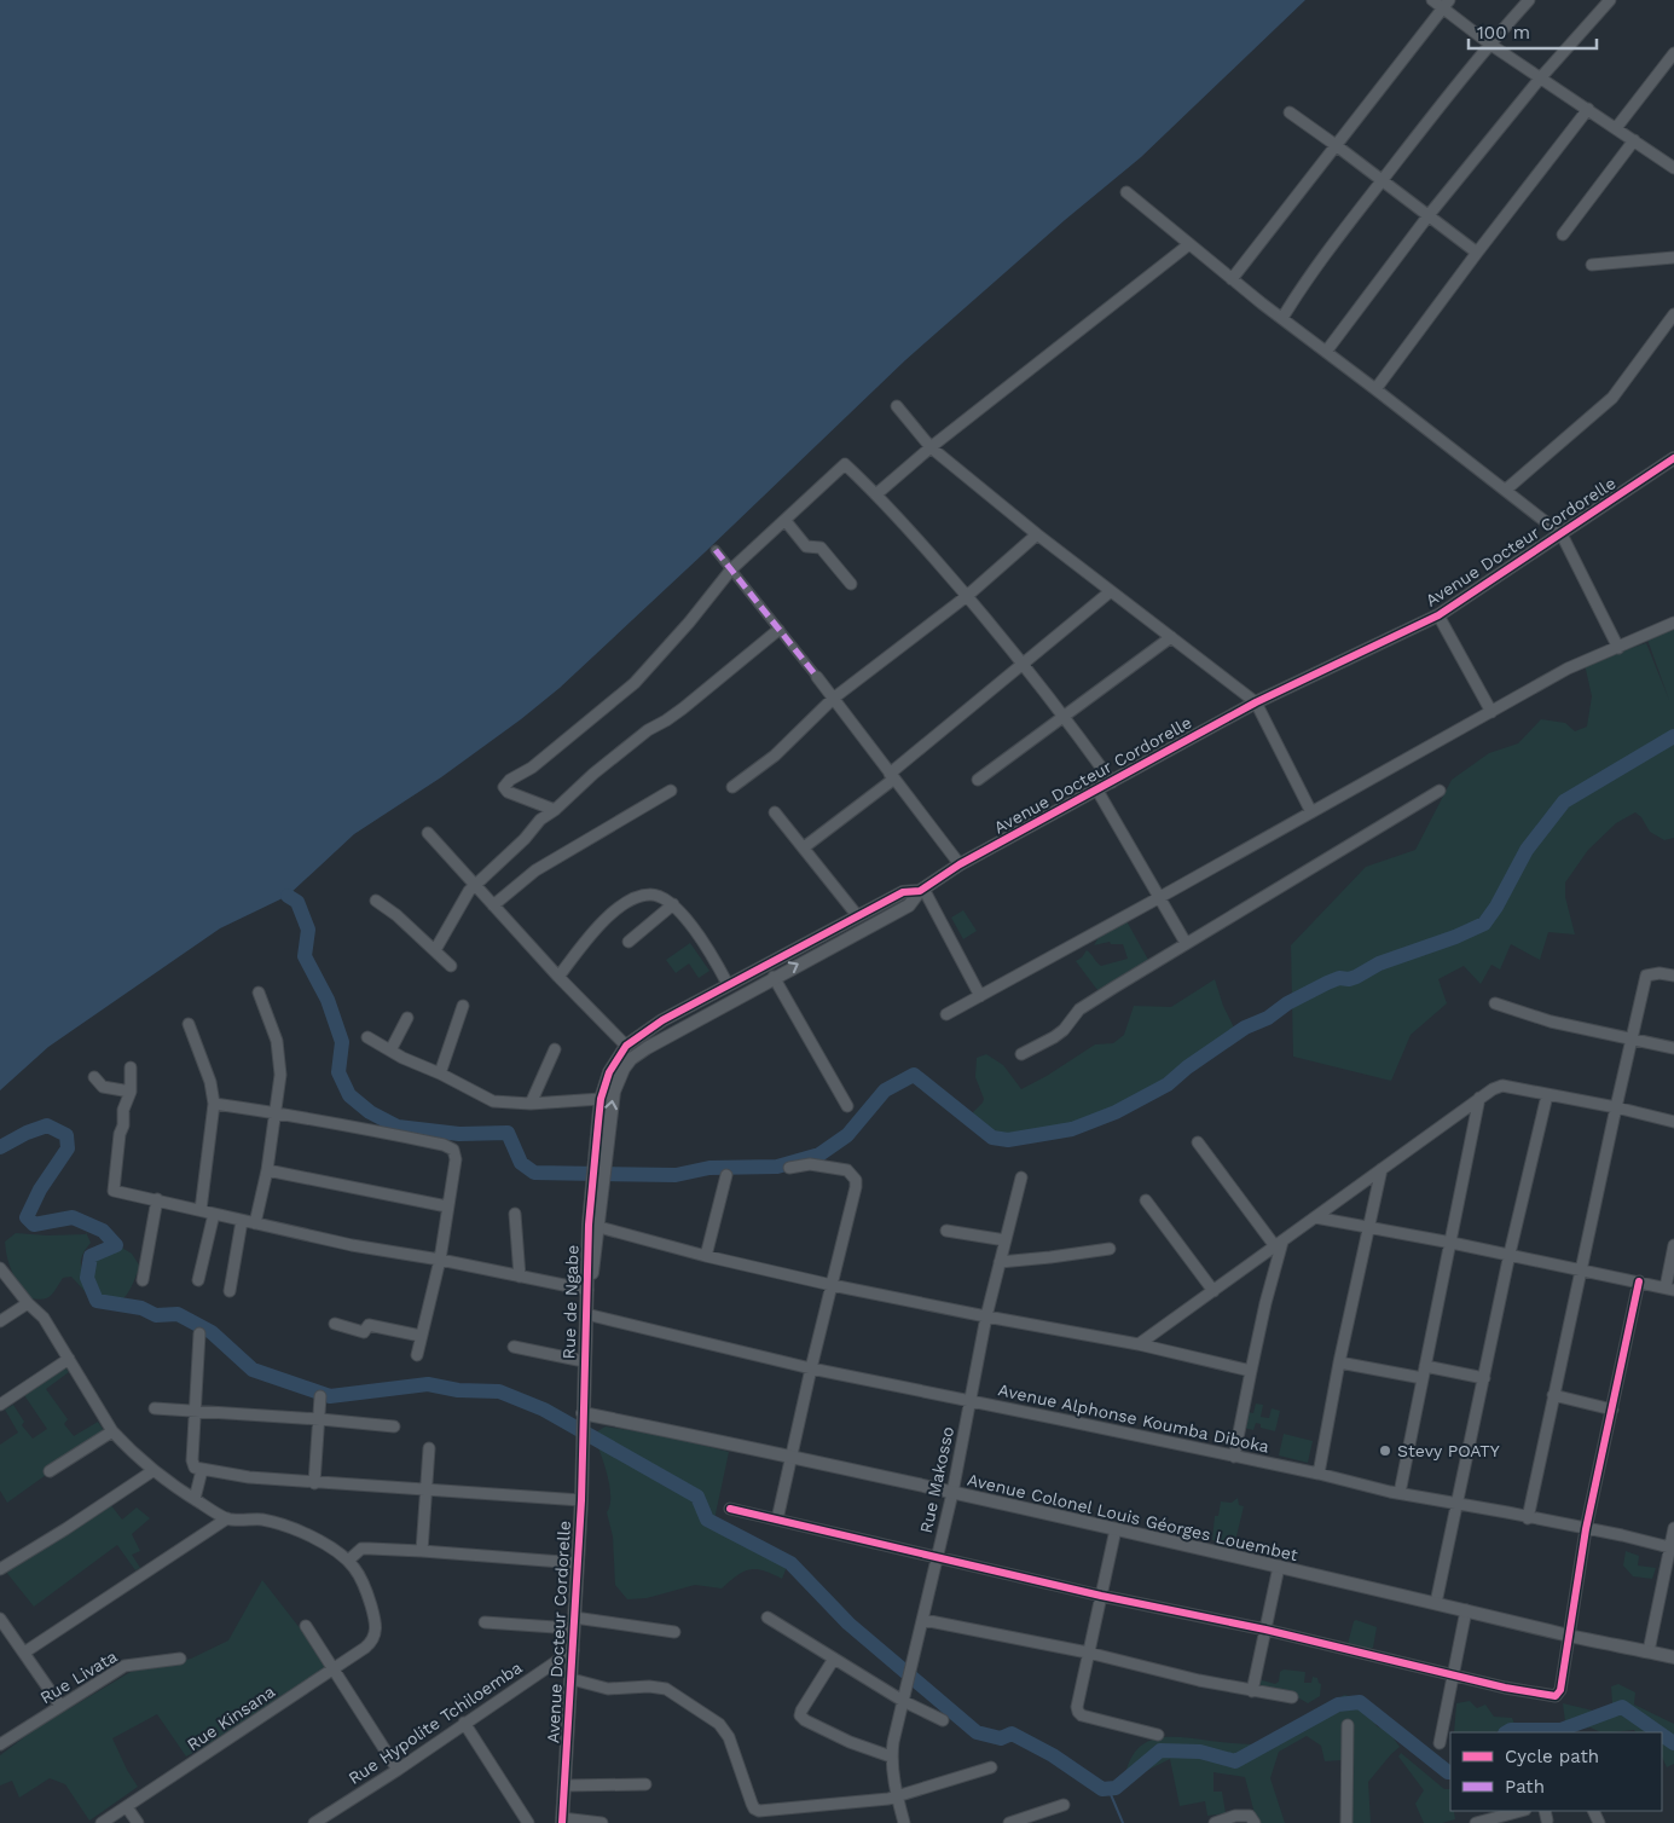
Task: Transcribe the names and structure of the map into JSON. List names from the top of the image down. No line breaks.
{"streets":{"street":["Avenue Docteur Cordorelle","Rue de Ngabe","Avenue Alphonse Koumba Diboka","Rue Makosso","Avenue Colonel Louis Géorges Louembet","Rue Livata","Rue Kinsana","Rue Hypolite Tchiloemba"]},"crossings":[["Avenue Docteur Cordorelle","Rue de Ngabe"],["Avenue Docteur Cordorelle","Rue Hypolite Tchiloemba"],["Rue de Ngabe","Avenue Alphonse Koumba Diboka"],["Rue de Ngabe","Avenue Colonel Louis Géorges Louembet"],["Avenue Alphonse Koumba Diboka","Rue Makosso"],["Rue Makosso","Avenue Colonel Louis Géorges Louembet"]],"places":["Stevy POATY"],"legend":["Cycle path","Path"],"scale_bar":"100 m"}
